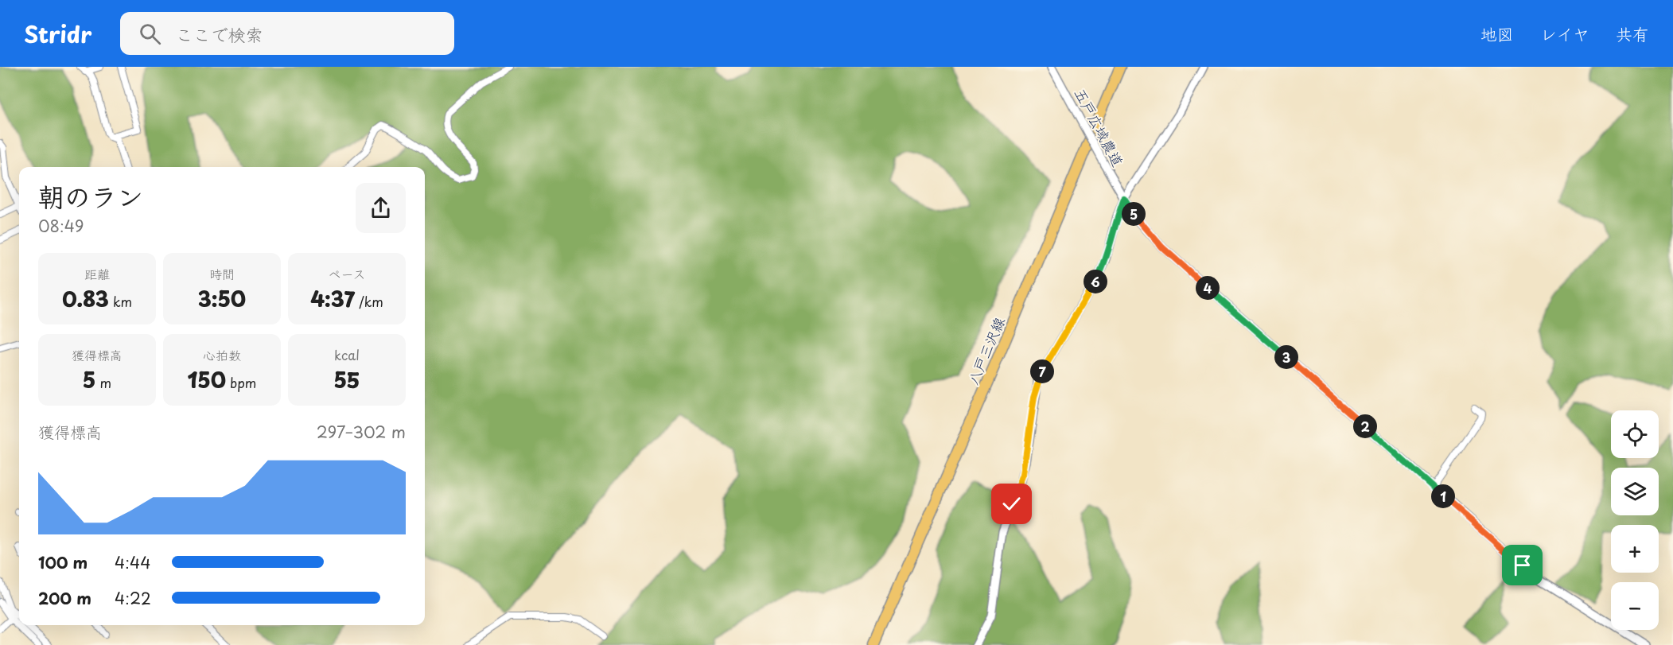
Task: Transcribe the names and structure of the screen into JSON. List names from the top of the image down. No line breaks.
{"streets":{"main road":["八戸三沢線"],"street":["五戸広域農道"]},"page":{"header":"Stridr","search":"ここで検索","nav":["地図","レイヤ","共有"],"heading":["朝のラン","08:49"],"pins":["5","6","4","3","7","2","1"],"stats":[["距離","0.83 km"],["時間","3:50"],["ペース","4:37 /km"],["獲得標高","5 m"],["心拍数","150 bpm"],["kcal","55"]],"map_buttons":["+","−"],"chart":["獲得標高","297–302 m"],"list":[{"name":"100 m","note":"4:44"},{"name":"200 m","note":"4:22"}]}}
